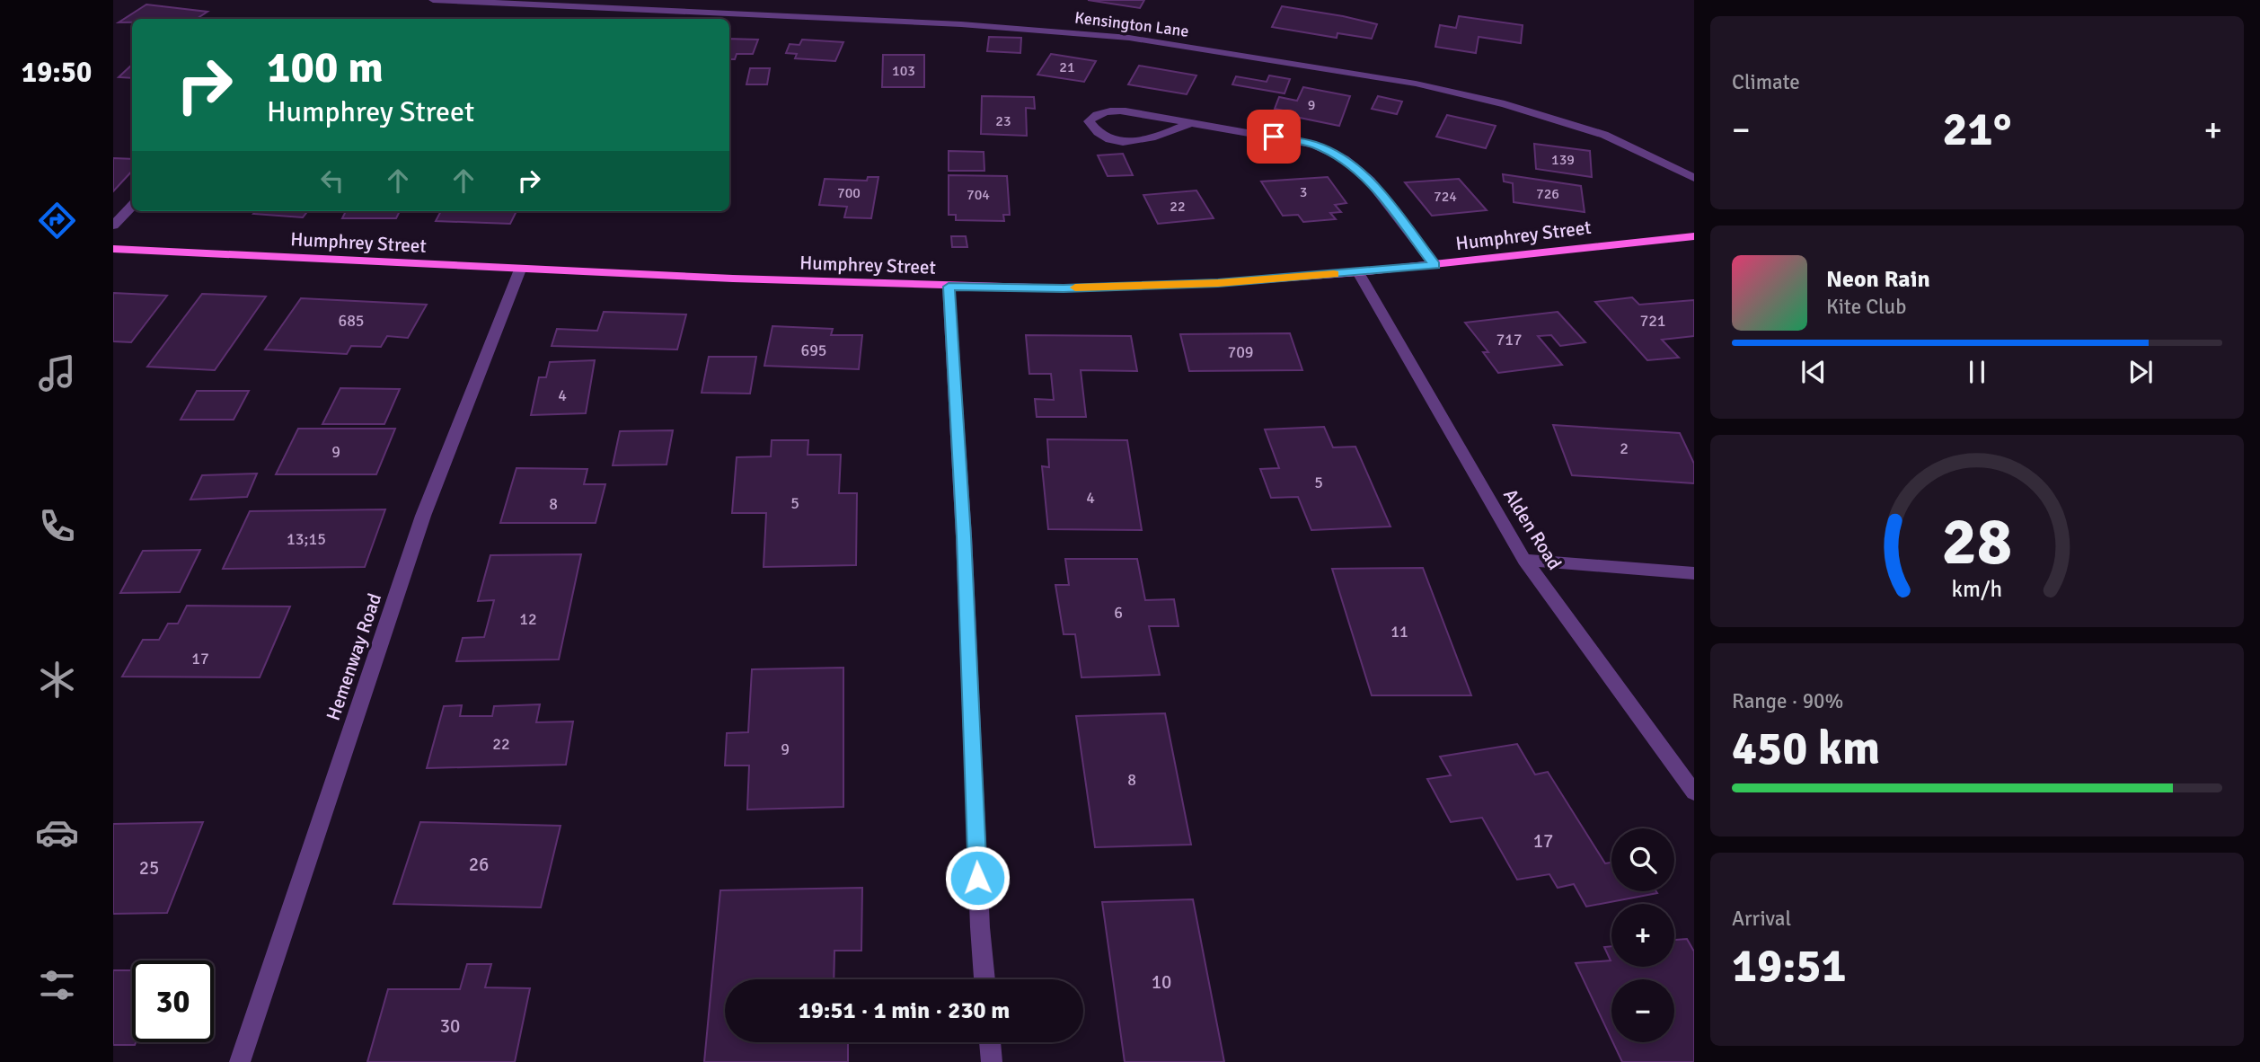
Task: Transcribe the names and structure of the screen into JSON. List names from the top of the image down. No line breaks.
{"streets":{"main road":["Humphrey Street"],"street":["Kensington Lane","Alden Road","Hemenway Road"]},"crossings":[["Humphrey Street","Alden Road"],["Humphrey Street","Hemenway Road"]],"house_numbers":["21","103","9","23","139","3","700","726","704","724","22","685","721","717","695","709","4","2","9","5","4","5","8","13;15","6","12","11","17","22","9","8","17","26","25","10","30"],"page":{"tabs":"19:50","tile":["Climate",["Range · 90%","450 km"],["Arrival","19:51"]],"turn":["100 m","Humphrey Street"],"heat":["−","21°","+"],"song":["Neon Rain","Kite Club"],"map_buttons":["+","−"],"limit":"30","trip":"19:51 · 1 min · 230 m","gauge":["28","km/h"]}}
